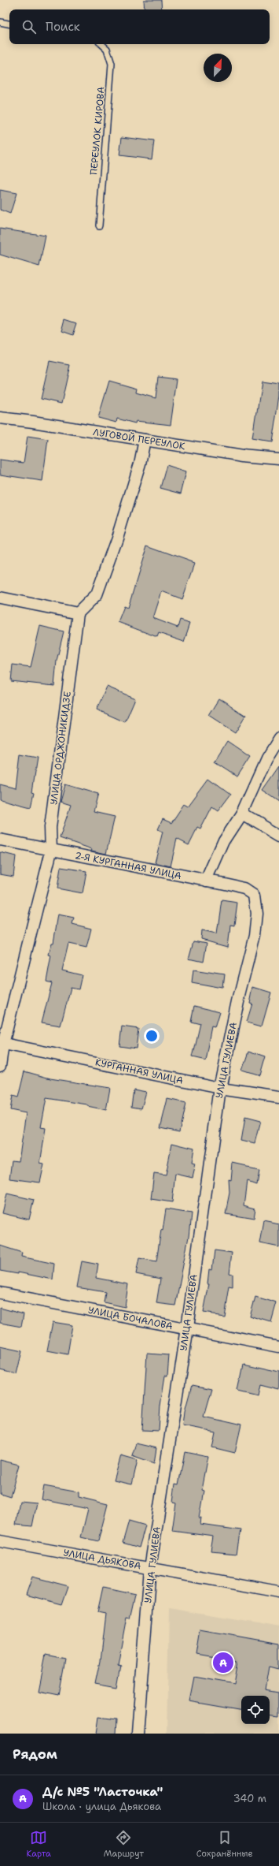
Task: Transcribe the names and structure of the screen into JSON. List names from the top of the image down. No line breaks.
{"streets":{"street":["ЛУГОВОЙ ПЕРЕУЛОК","УЛИЦА ОРДЖОНИКИДЗЕ","2-Я КУРГАННАЯ УЛИЦА","УЛИЦА ГУЛИЕВА","КУРГАННАЯ УЛИЦА","УЛИЦА БОЧАЛОВА","УЛИЦА ДЬЯКОВА"],"lane":["ПЕРЕУЛОК КИРОВА"]},"crossings":[["УЛИЦА ОРДЖОНИКИДЗЕ","2-Я КУРГАННАЯ УЛИЦА"],["УЛИЦА ОРДЖОНИКИДЗЕ","КУРГАННАЯ УЛИЦА"],["2-Я КУРГАННАЯ УЛИЦА","УЛИЦА ГУЛИЕВА"],["УЛИЦА ГУЛИЕВА","КУРГАННАЯ УЛИЦА"],["УЛИЦА ГУЛИЕВА","УЛИЦА БОЧАЛОВА"],["УЛИЦА ГУЛИЕВА","УЛИЦА ДЬЯКОВА"]],"north":"top right","page":{"search":"Поиск","pins":"A","heading":"Рядом","list":[{"mark":"A","name":"Д/с №5 \"Ласточка\"","note":"Школа · улица Дьякова","value":"340 m"}],"nav":["Карта","Маршрут","Сохранённые"]}}
